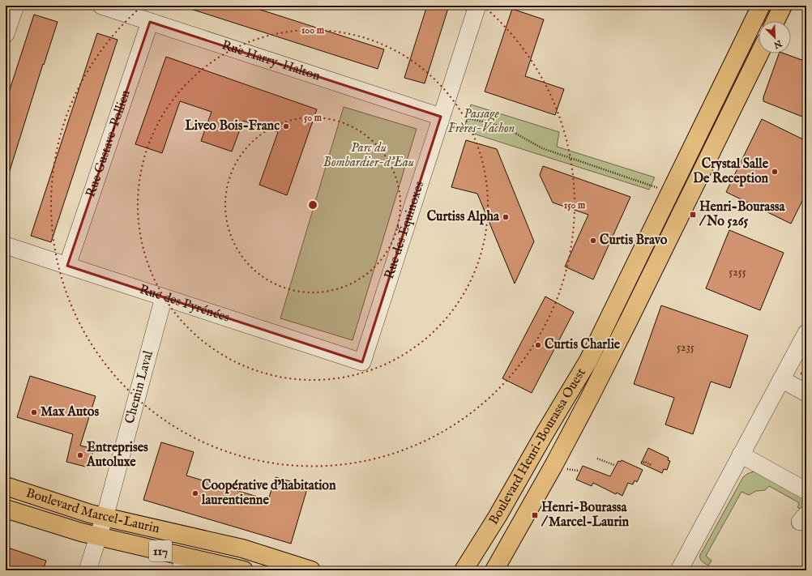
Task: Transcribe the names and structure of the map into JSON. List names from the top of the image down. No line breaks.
{"streets":{"main road":["Boulevard Henri-Bourassa Ouest","Boulevard Marcel-Laurin","117"],"street":["Rue Harry-Halton","Rue Gustave-Pollien","Rue des Équinoxes","Rue des Pyrénées","Chemin Laval"]},"crossings":[["Rue Harry-Halton","Rue Gustave-Pollien"],["Rue Harry-Halton","Rue des Équinoxes"],["Rue Gustave-Pollien","Rue des Pyrénées"],["Rue des Équinoxes","Rue des Pyrénées"],["Rue des Pyrénées","Chemin Laval"],["Chemin Laval","Boulevard Marcel-Laurin"]],"parks":["Passage Frères-Vachon","Parc du Bombardier-d'Eau"],"places":{"other":["Liveo Bois-Franc","Crystal Salle De Reception","Curtiss Alpha","Curtis Bravo","Curtis Charlie","Max Autos","Entreprises Autoluxe","Coopérative d’habitation laurentienne"],"transit":["Henri-Bourassa / No 5265","Henri-Bourassa / Marcel-Laurin"]},"house_numbers":["5255","5235"],"north":"bottom right","rings":["100 m","50 m","150 m"]}
